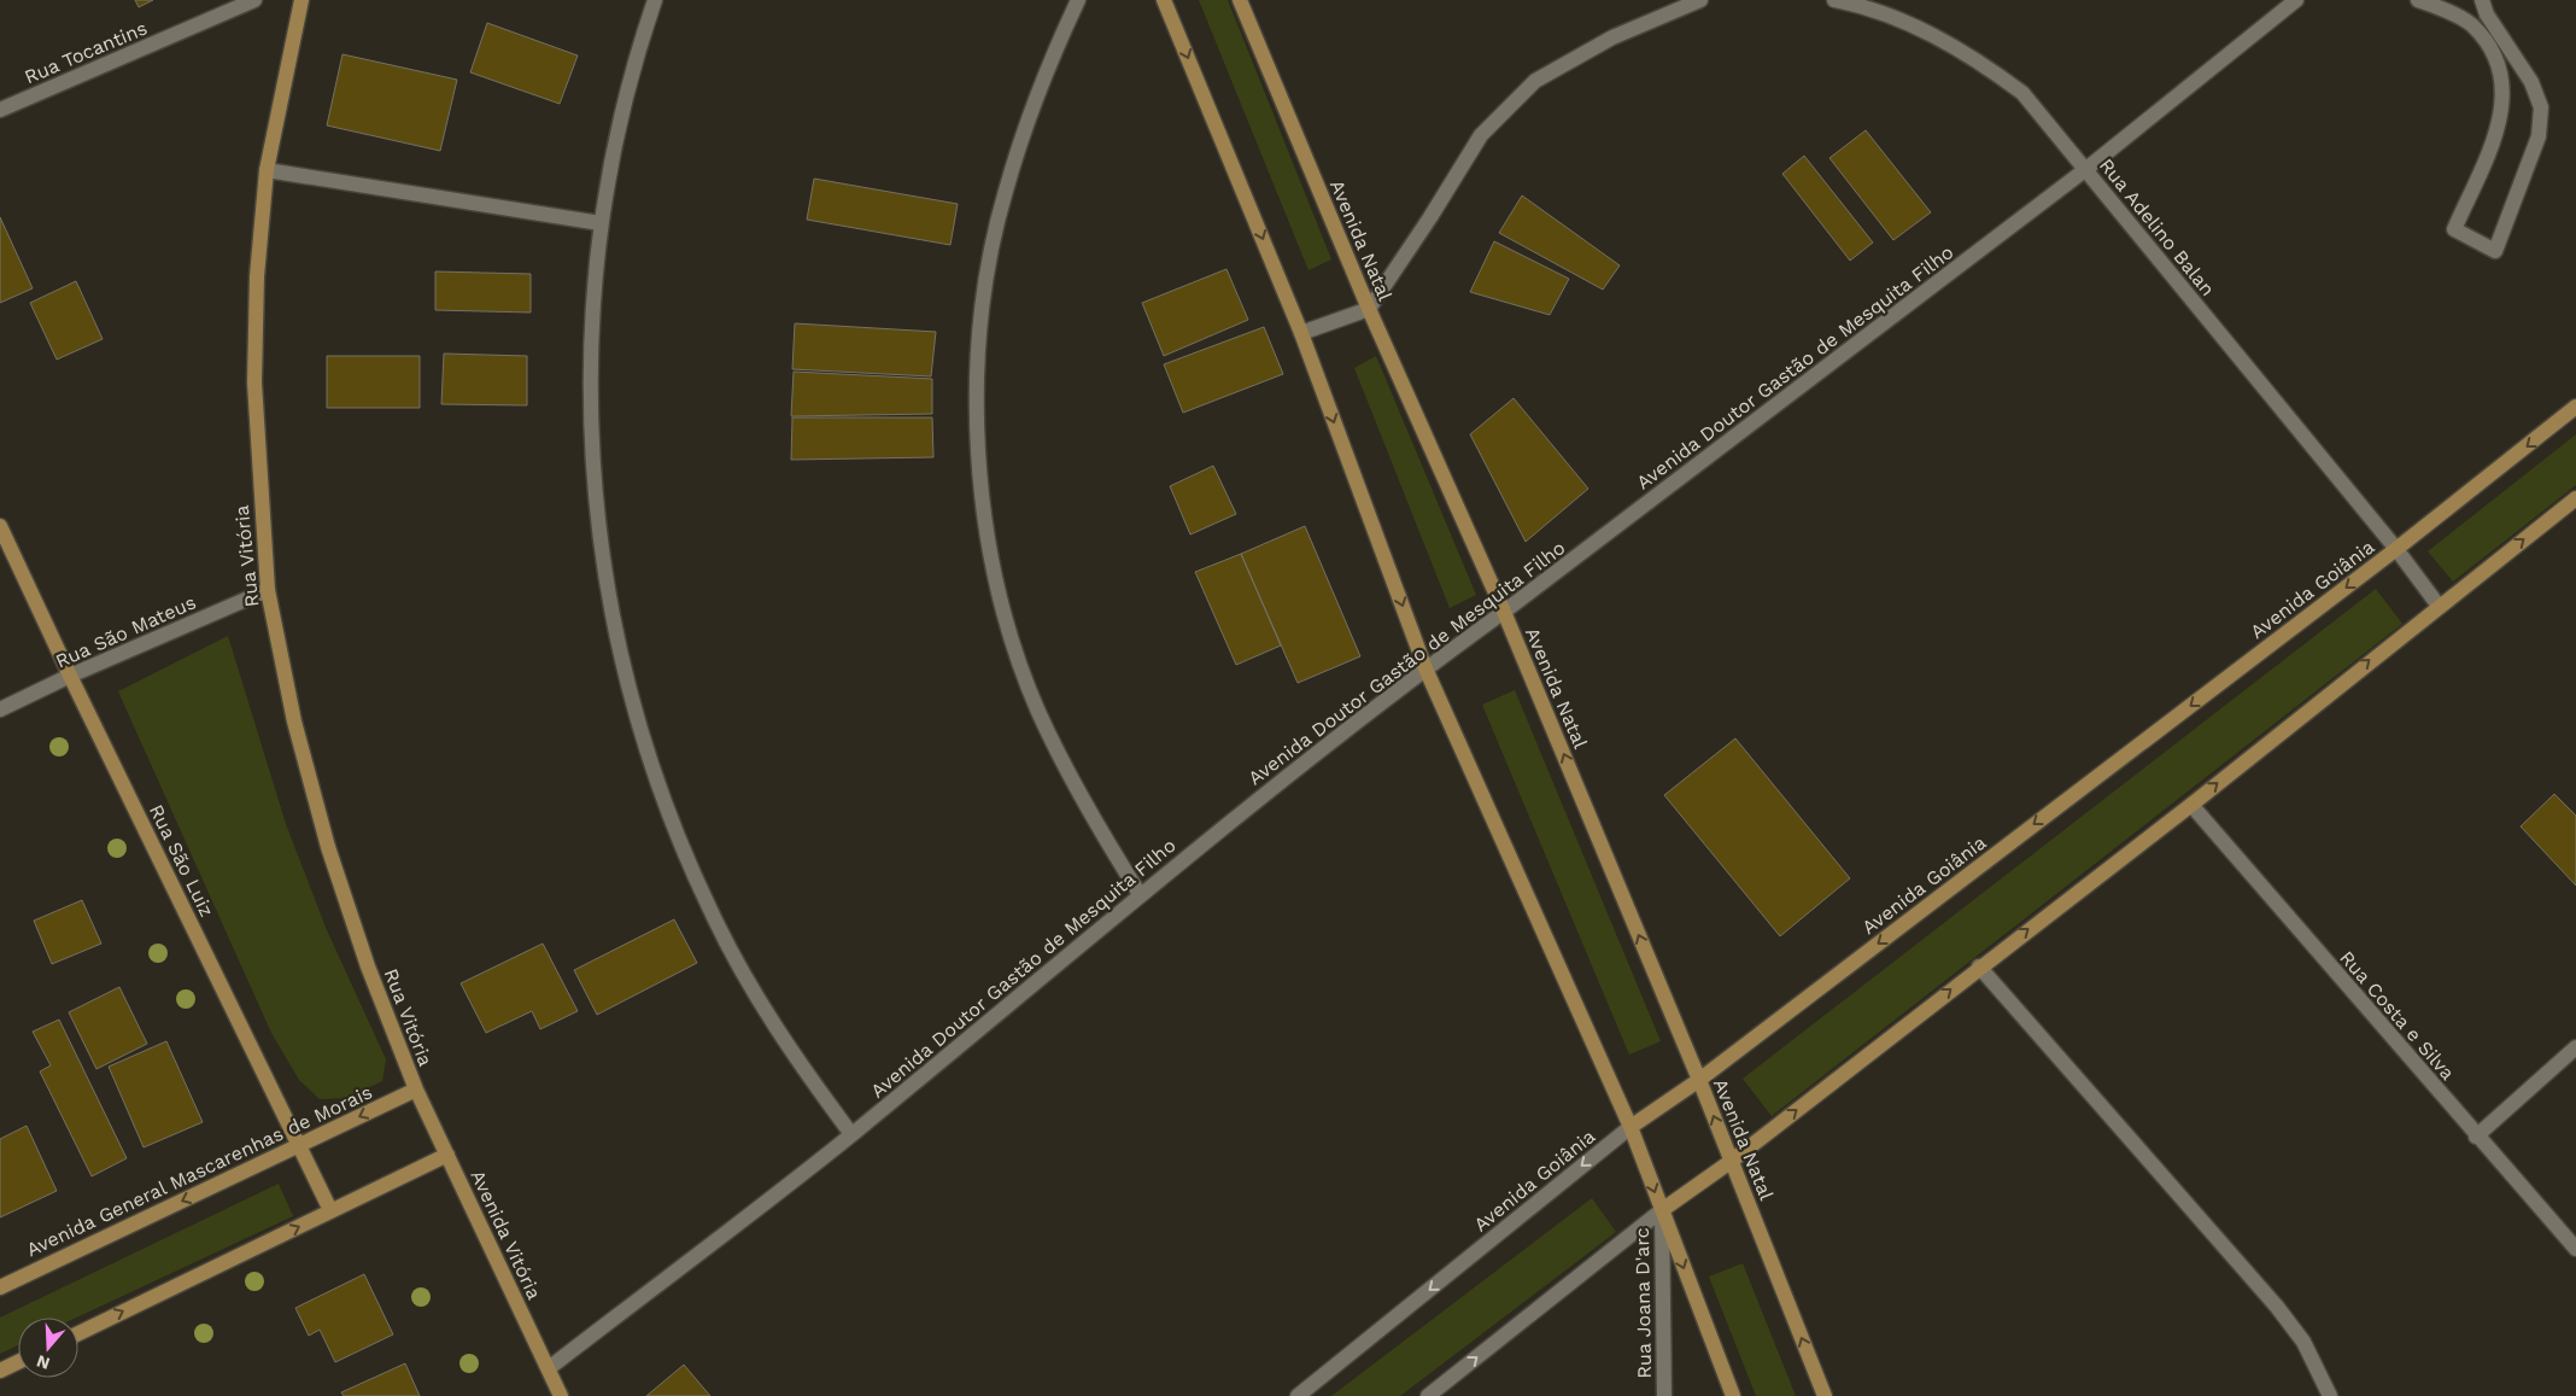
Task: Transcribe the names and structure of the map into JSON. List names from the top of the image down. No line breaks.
{"streets":{"street":["Rua Tocantins","Rua Adelino Balan","Avenida Natal","Avenida Doutor Gastão de Mesquita Filho","Rua Vitória","Avenida Goiânia","Rua São Mateus","Rua São Luiz","Rua Costa e Silva","Avenida General Mascarenhas de Morais","Avenida Vitória","Rua Joana D'arc"]},"crossings":[["Rua Adelino Balan","Avenida Doutor Gastão de Mesquita Filho"],["Rua Adelino Balan","Avenida Goiânia"],["Avenida Natal","Avenida Doutor Gastão de Mesquita Filho"],["Avenida Natal","Avenida Goiânia"],["Avenida Doutor Gastão de Mesquita Filho","Avenida Vitória"],["Rua Vitória","Rua São Mateus"],["Rua Vitória","Avenida General Mascarenhas de Morais"],["Rua Vitória","Avenida Vitória"],["Rua São Mateus","Rua São Luiz"],["Rua São Luiz","Avenida General Mascarenhas de Morais"],["Avenida General Mascarenhas de Morais","Avenida Vitória"]],"north":"bottom"}
